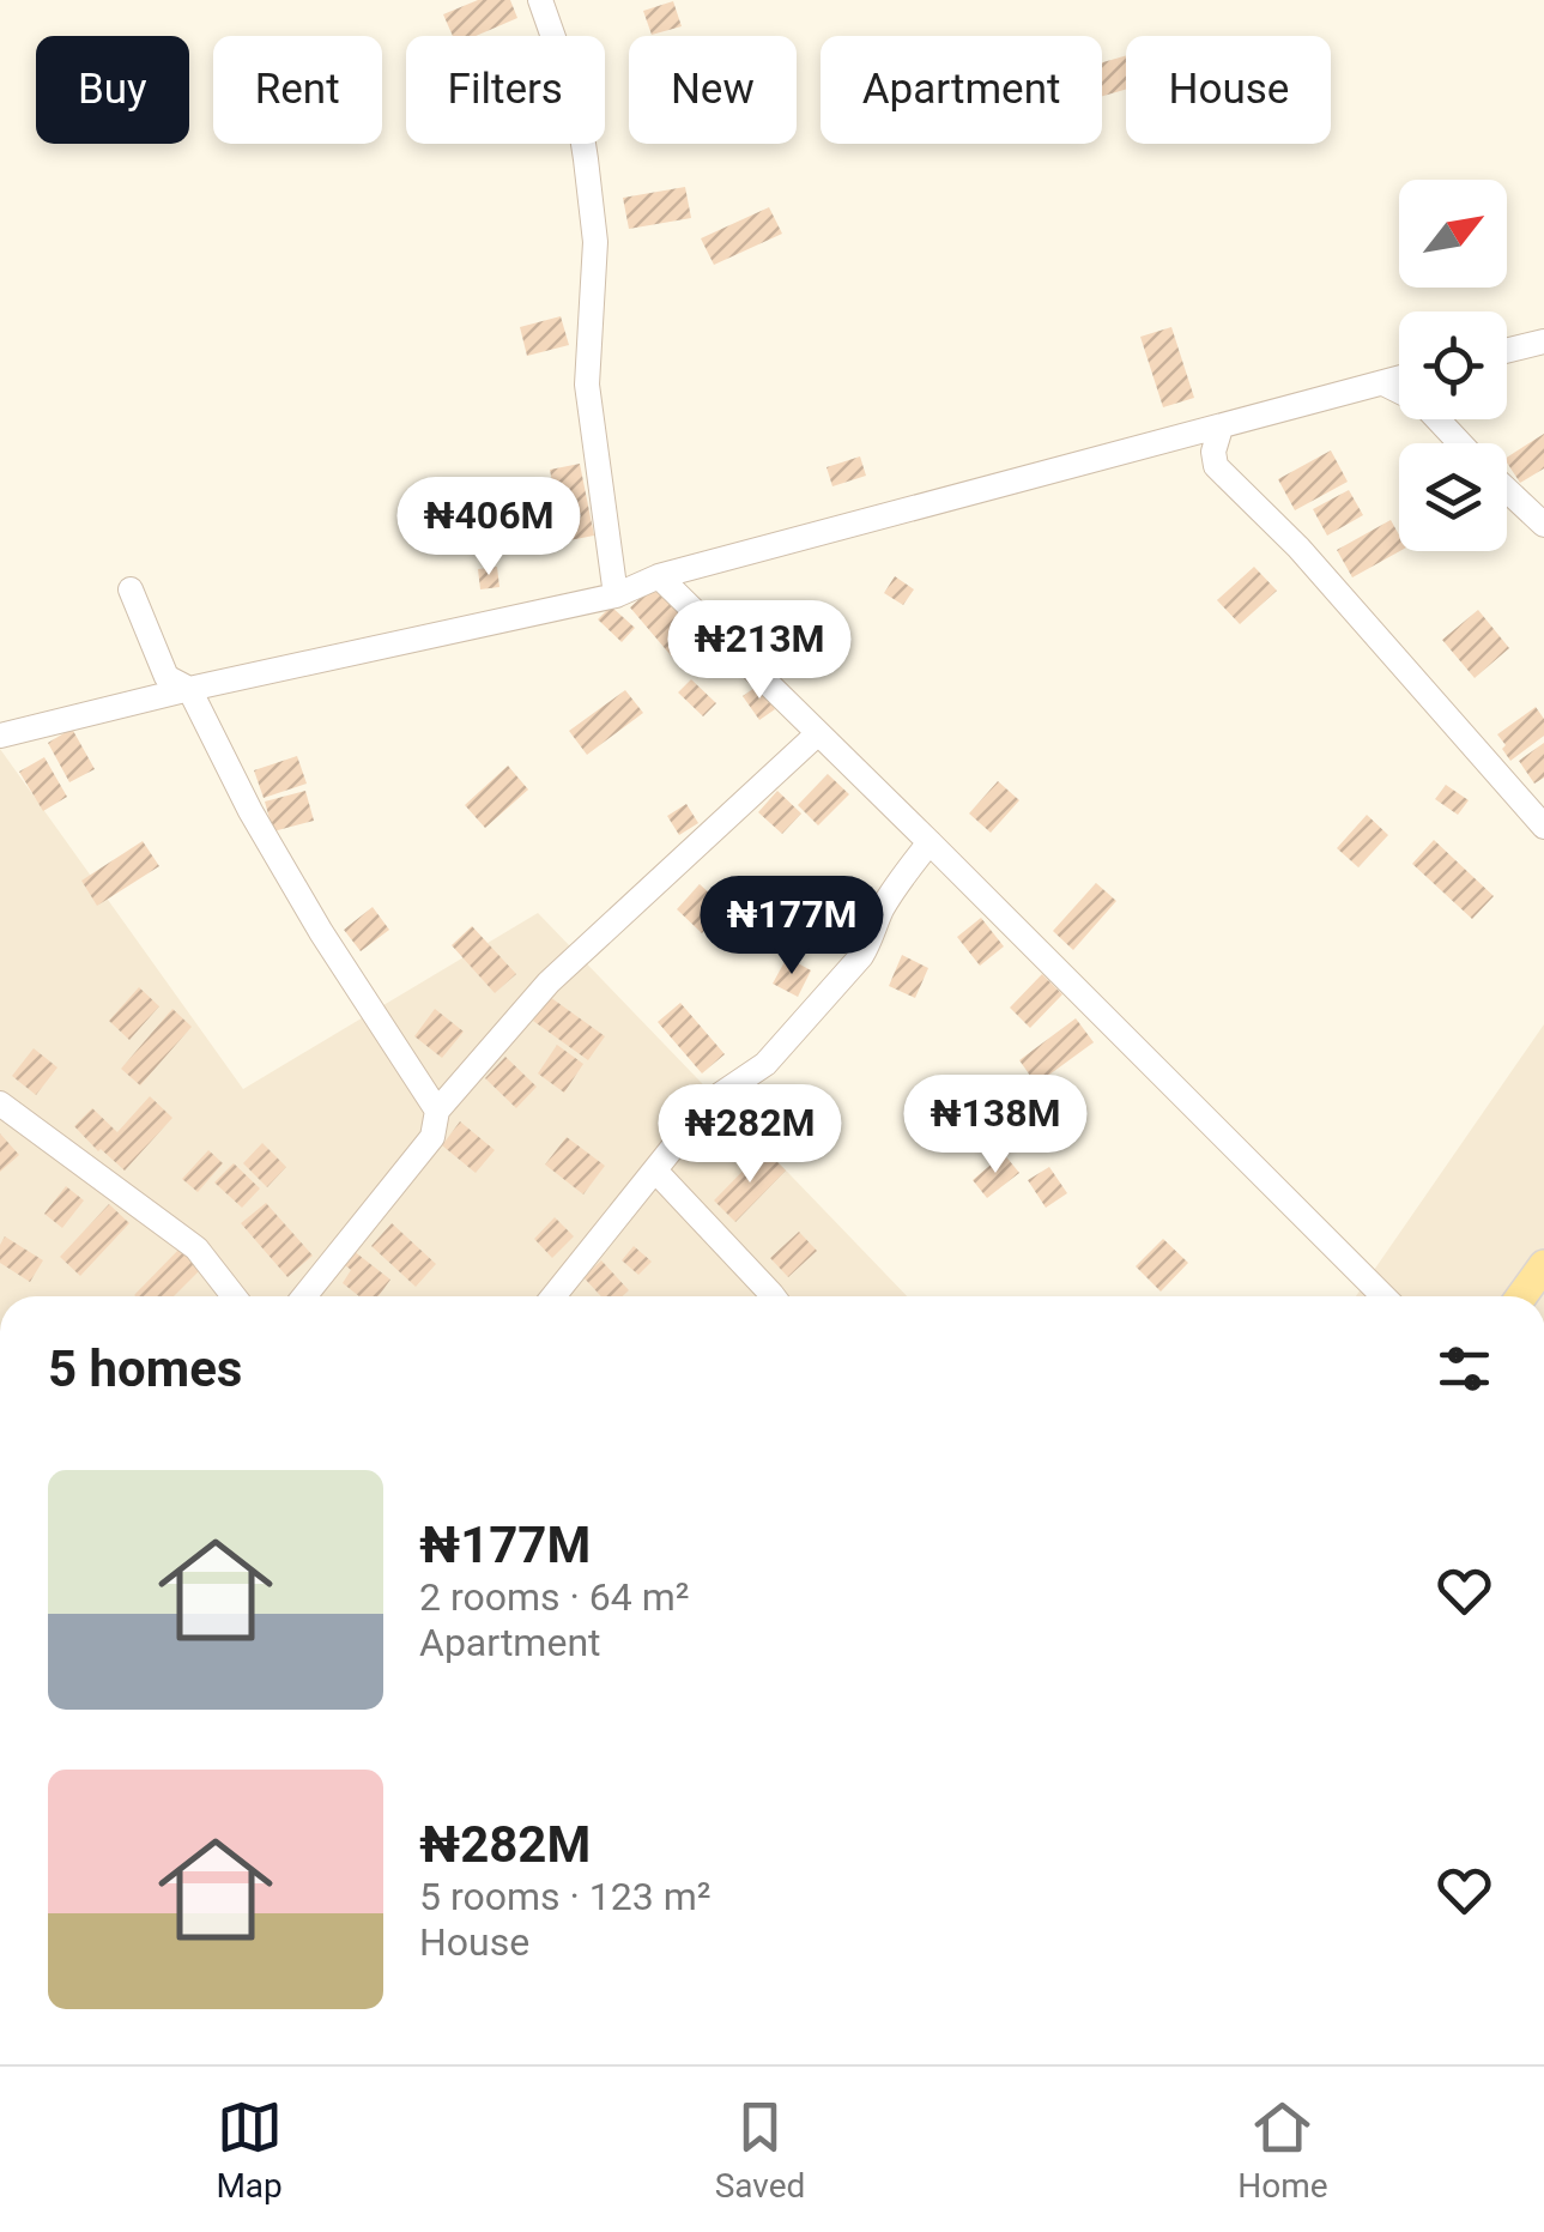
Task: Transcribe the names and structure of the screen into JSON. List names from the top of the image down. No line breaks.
{"north":"top right","page":{"chip":["Buy","Rent","Filters","New","Apartment","House"],"price":["₦406M","₦213M","₦177M","₦138M","₦282M"],"heading":"5 homes","list":[{"name":"₦177M","note":"2 rooms · 64 m² · Apartment"},{"name":"₦282M","note":"5 rooms · 123 m² · House"}],"tabs":["Map","Saved","Home"]}}
